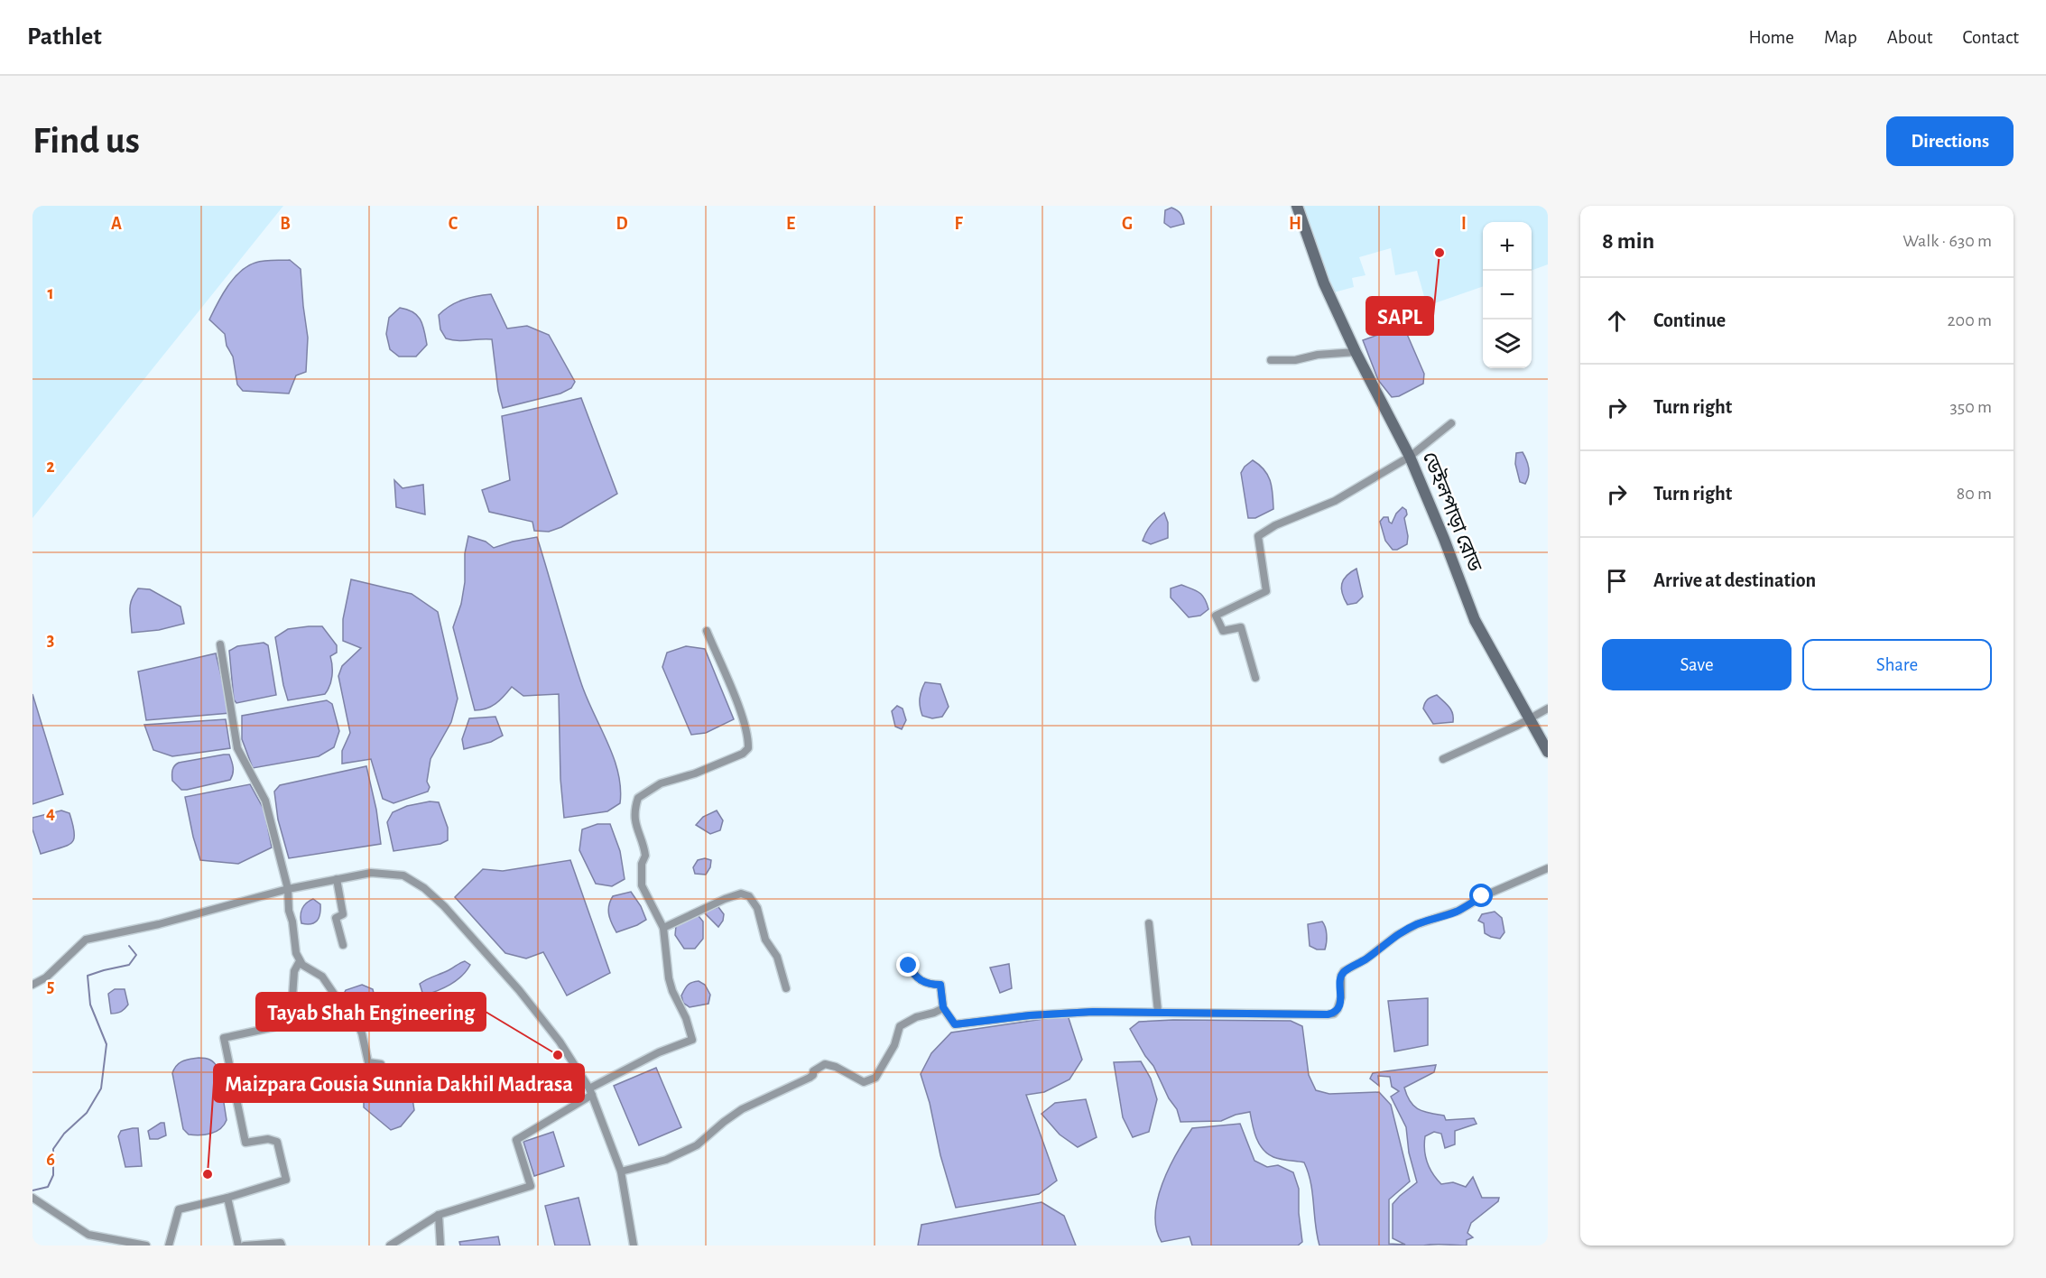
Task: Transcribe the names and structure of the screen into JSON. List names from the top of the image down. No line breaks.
{"streets":{"main road":["ডেইলপাড়া রোড"]},"places":["SAPL","Tayab Shah Engineering","Maizpara Gousia Sunnia Dakhil Madrasa"],"page":{"header":"Pathlet","nav":["Home","Map","About","Contact"],"buttons":["Directions",["Save","Share"]],"title":"Find us","heading":["8 min","Walk · 630 m"],"map_buttons":["+","−"],"list":[["Continue","200 m"],["Turn right","350 m"],["Turn right","80 m"],"Arrive at destination"]},"grid":{"columns":["A","B","C","D","E","F","G","H","I"],"rows":["1","2","3","4","5","6"]}}
